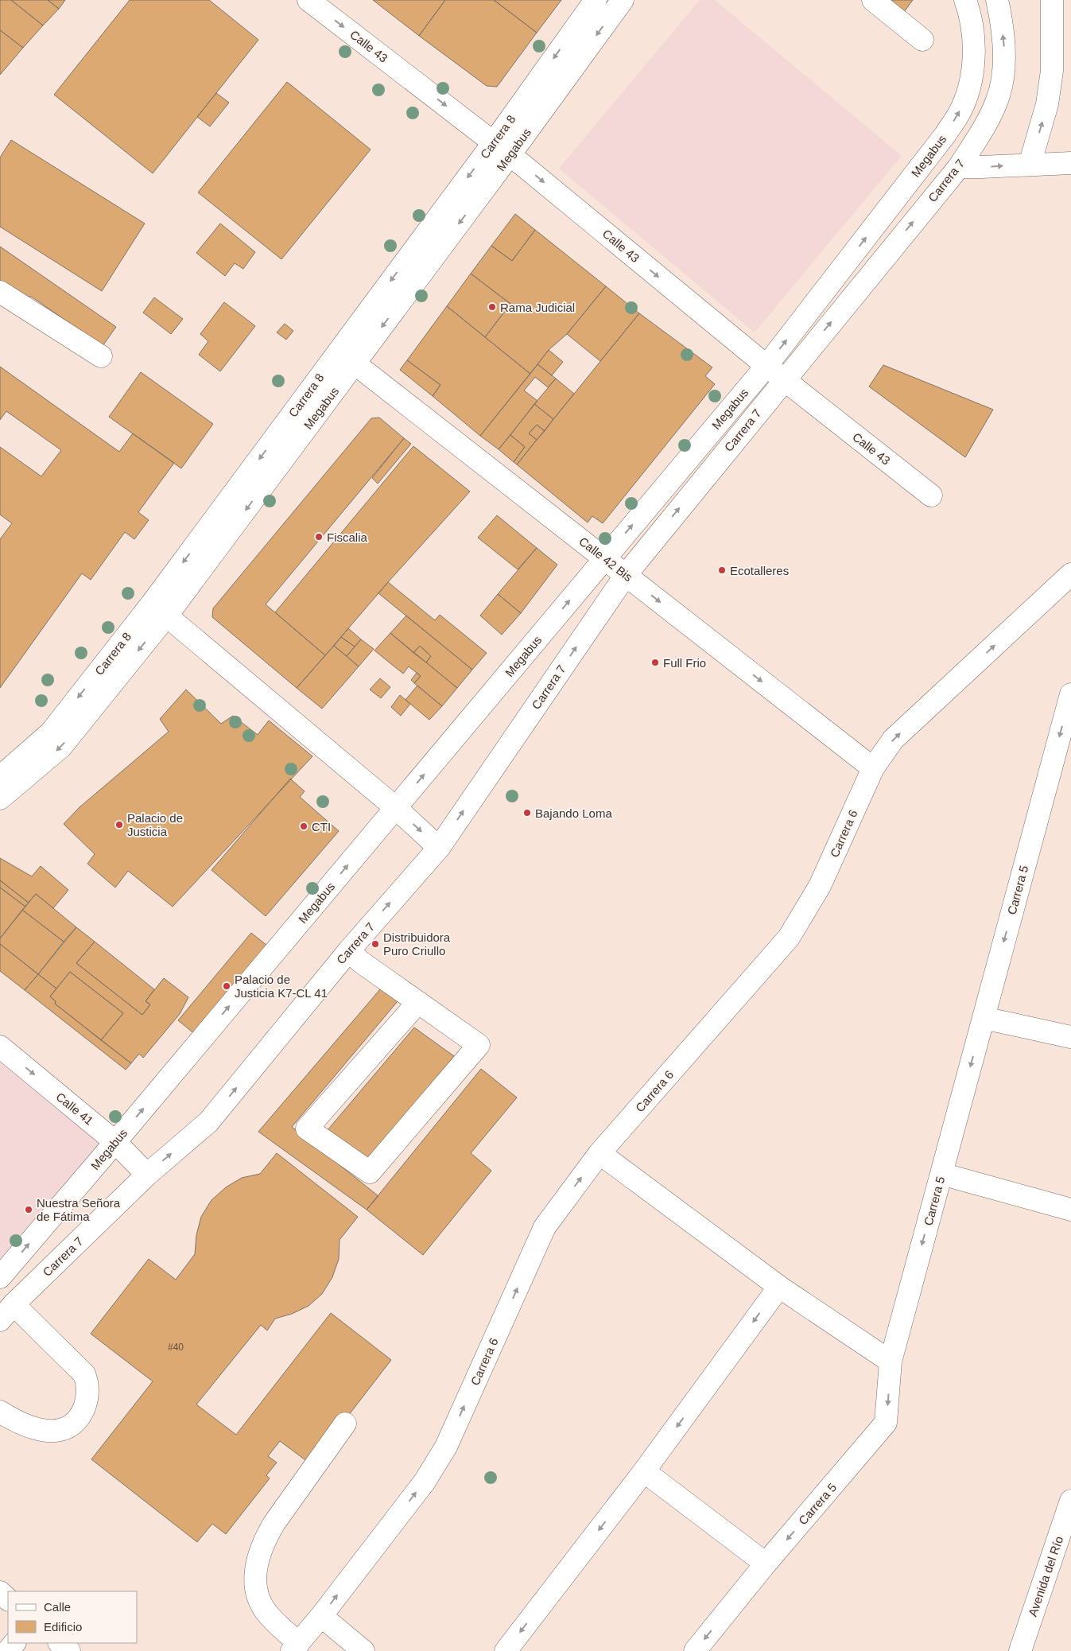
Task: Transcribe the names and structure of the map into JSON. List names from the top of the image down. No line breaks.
{"streets":{"street":["Calle 43","Carrera 8","Megabus","Carrera 7","Calle 42 Bis","Carrera 6","Carrera 5","Calle 41","Avenida del Río"]},"crossings":[["Calle 43","Carrera 8"],["Calle 43","Megabus"],["Calle 43","Carrera 7"],["Carrera 8","Megabus"],["Carrera 8","Calle 42 Bis"],["Megabus","Calle 42 Bis"],["Megabus","Calle 41"],["Carrera 7","Calle 42 Bis"],["Carrera 7","Calle 41"],["Calle 42 Bis","Carrera 6"]],"one_way":["Calle 43","Carrera 8","Carrera 7","Calle 42 Bis","Carrera 5","Calle 41"],"places":["Rama Judicial","Fiscalia","Ecotalleres","Full Frio","Bajando Loma","Palacio de Justicia","CTI","Distribuidora Puro Criullo","Palacio de Justicia K7-CL 41","Nuestra Señora de Fátima"],"house_numbers":["#40"],"legend":["Calle","Edificio"]}
